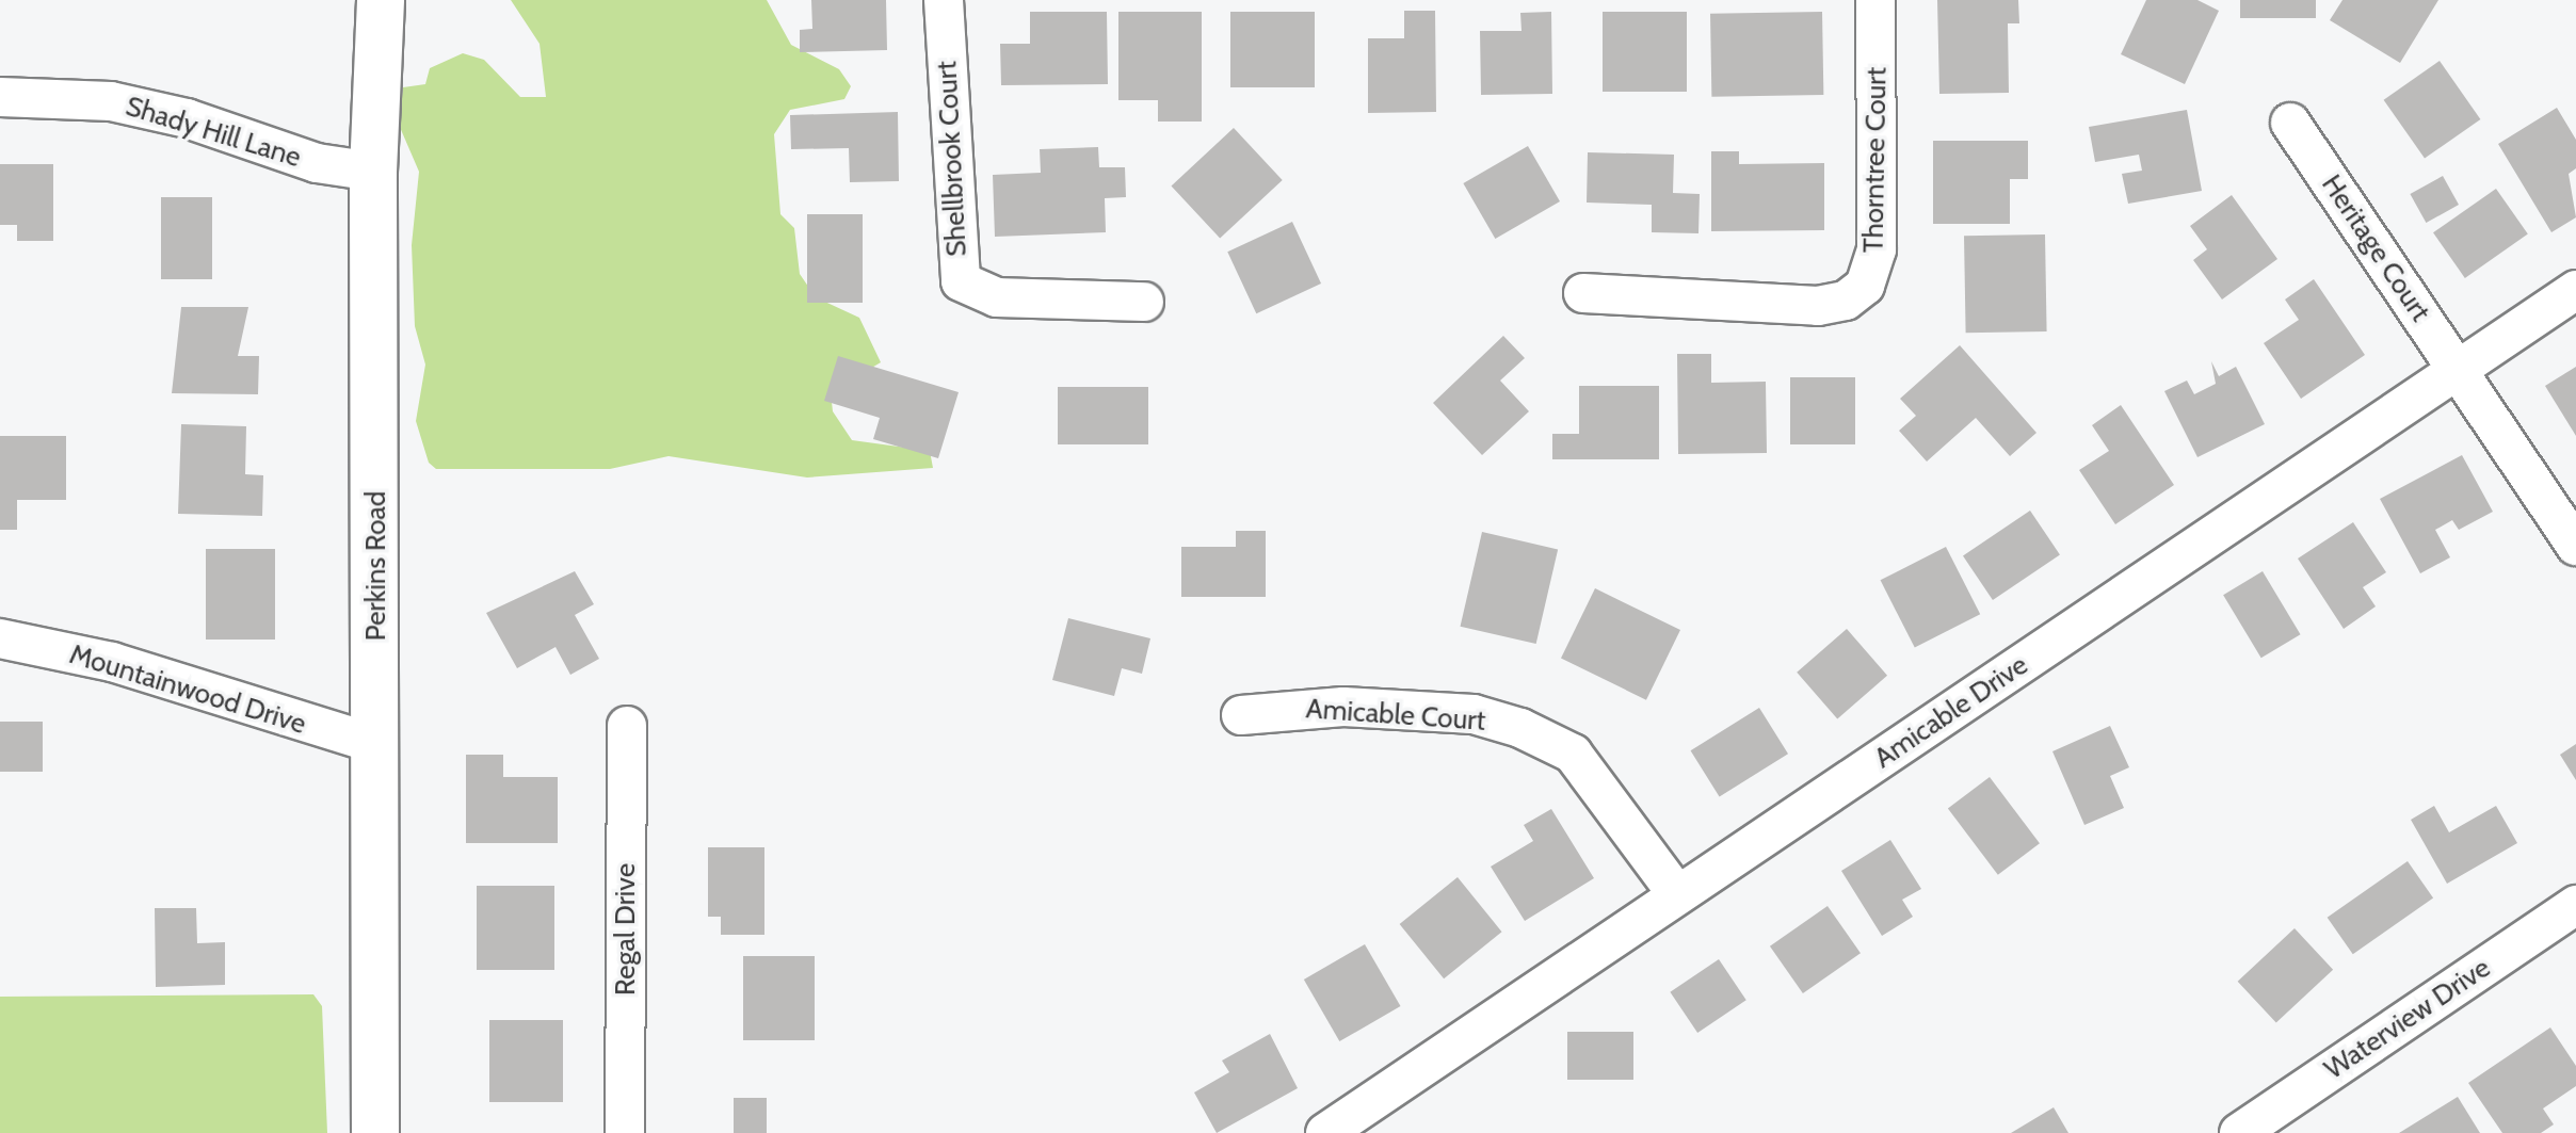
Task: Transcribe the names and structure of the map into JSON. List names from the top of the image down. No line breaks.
{"streets":{"main road":["Perkins Road"],"street":["Shady Hill Lane","Shellbrook Court","Thorntree Court","Heritage Court","Mountainwood Drive","Amicable Drive","Amicable Court","Regal Drive","Waterview Drive"]},"crossings":[["Shady Hill Lane","Perkins Road"],["Heritage Court","Amicable Drive"],["Perkins Road","Mountainwood Drive"],["Amicable Drive","Amicable Court"]]}
